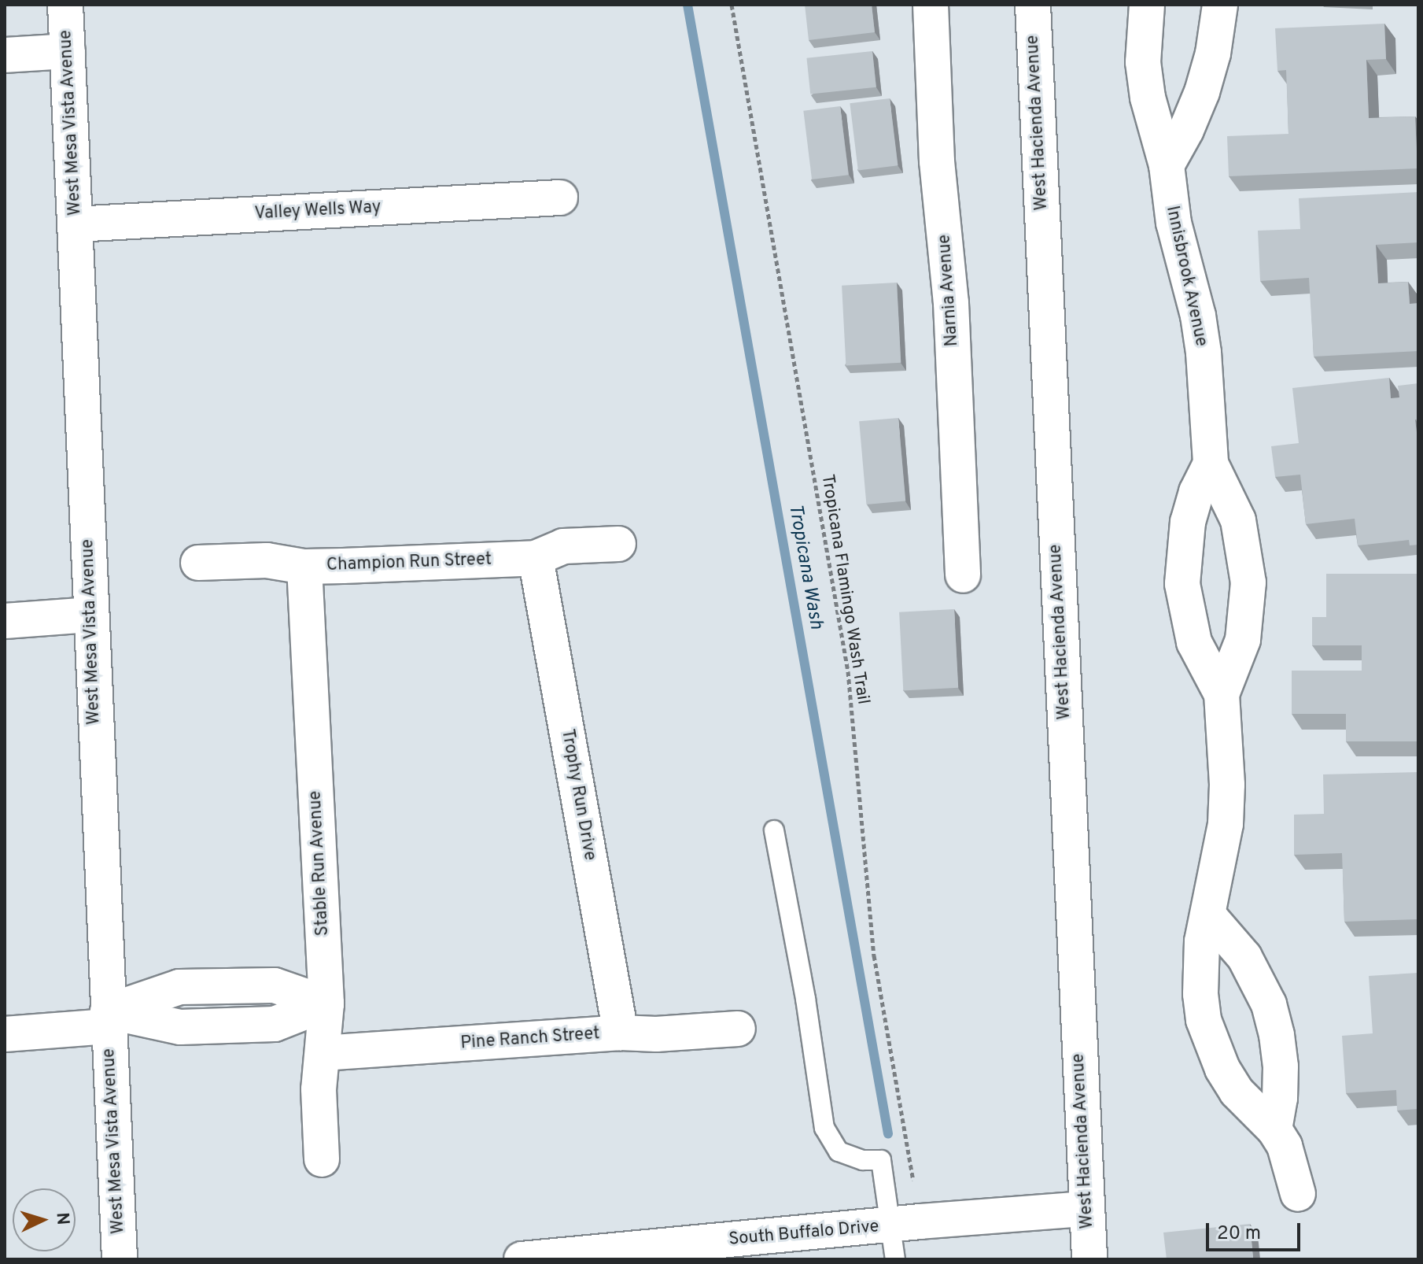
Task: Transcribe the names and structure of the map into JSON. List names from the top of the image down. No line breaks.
{"streets":{"street":["West Mesa Vista Avenue","West Hacienda Avenue","Valley Wells Way","Innisbrook Avenue","Narnia Avenue","Champion Run Street","Trophy Run Drive","Stable Run Avenue","Pine Ranch Street","South Buffalo Drive"],"path":["Tropicana Flamingo Wash Trail"]},"crossings":[["West Mesa Vista Avenue","Valley Wells Way"],["West Hacienda Avenue","South Buffalo Drive"],["Champion Run Street","Trophy Run Drive"],["Champion Run Street","Stable Run Avenue"],["Trophy Run Drive","Pine Ranch Street"],["Stable Run Avenue","Pine Ranch Street"]],"water":["Tropicana Wash"],"scale_bar":"20 m","north":"right"}
